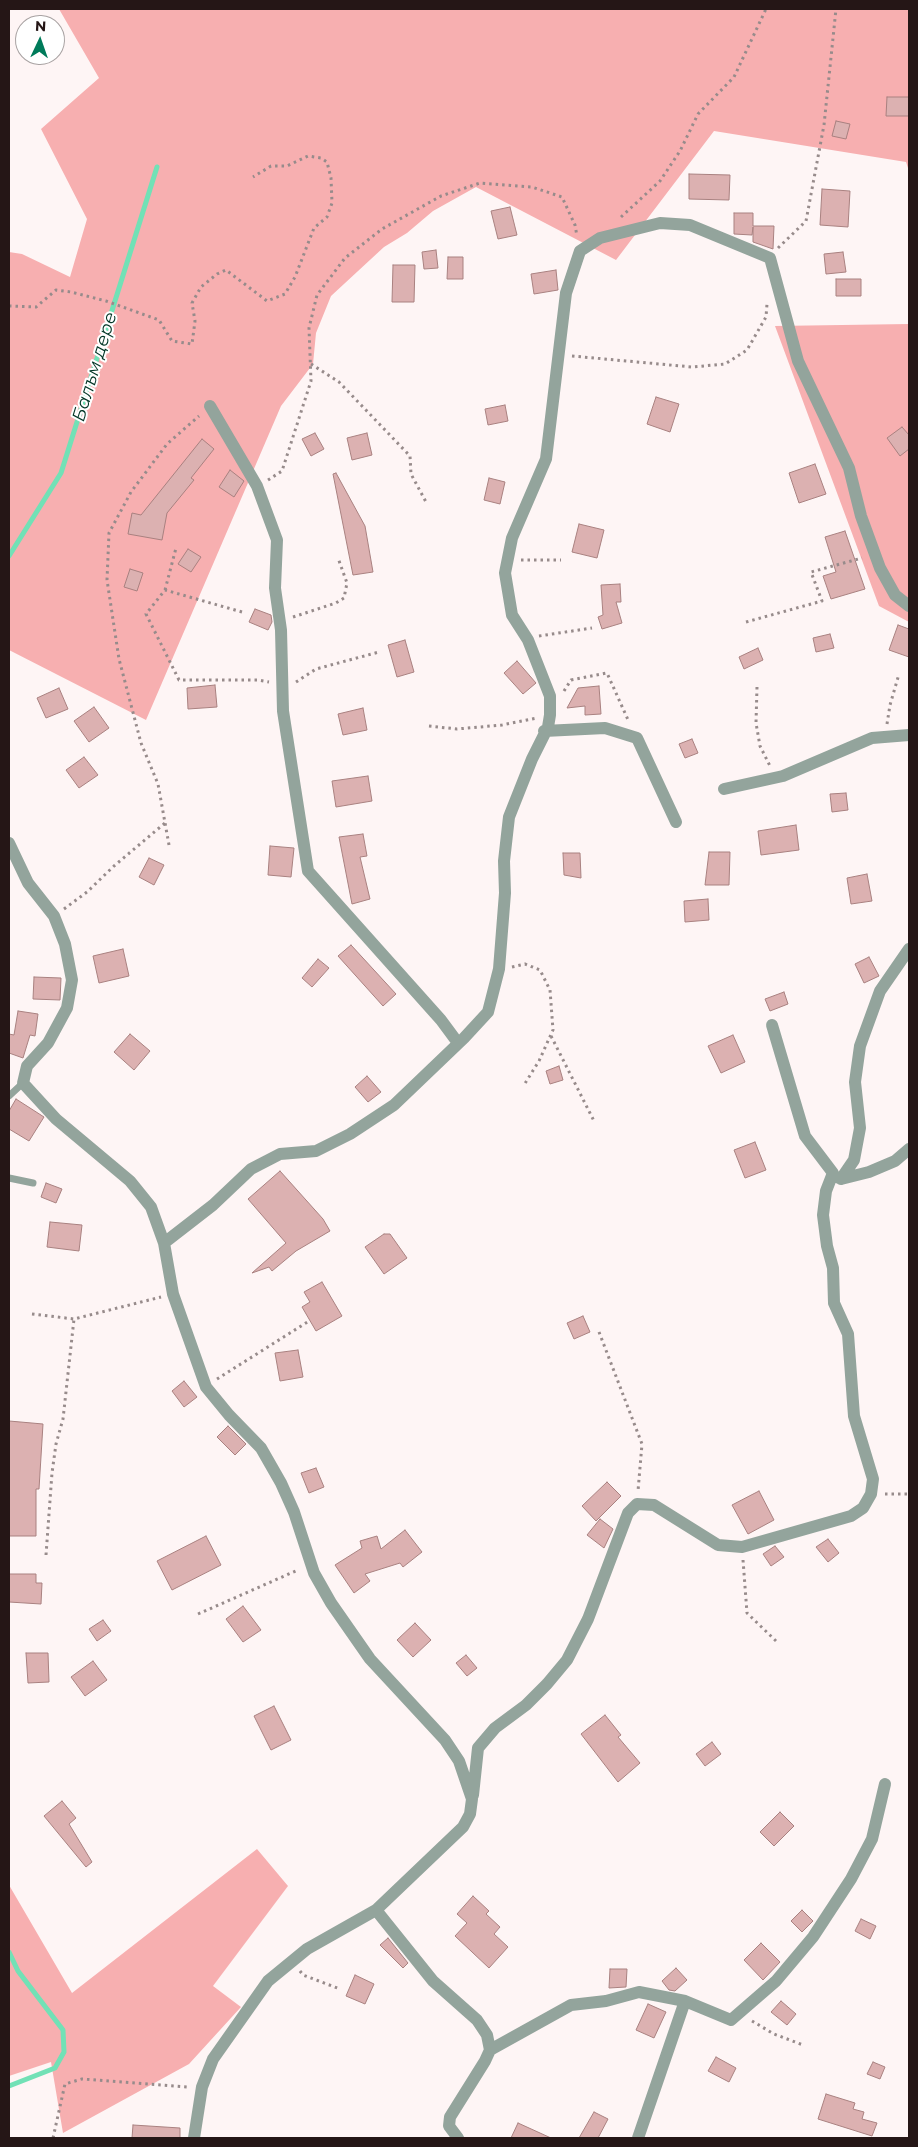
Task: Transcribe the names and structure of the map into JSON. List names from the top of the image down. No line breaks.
{"water":["Балъм дере"],"north":"top"}
